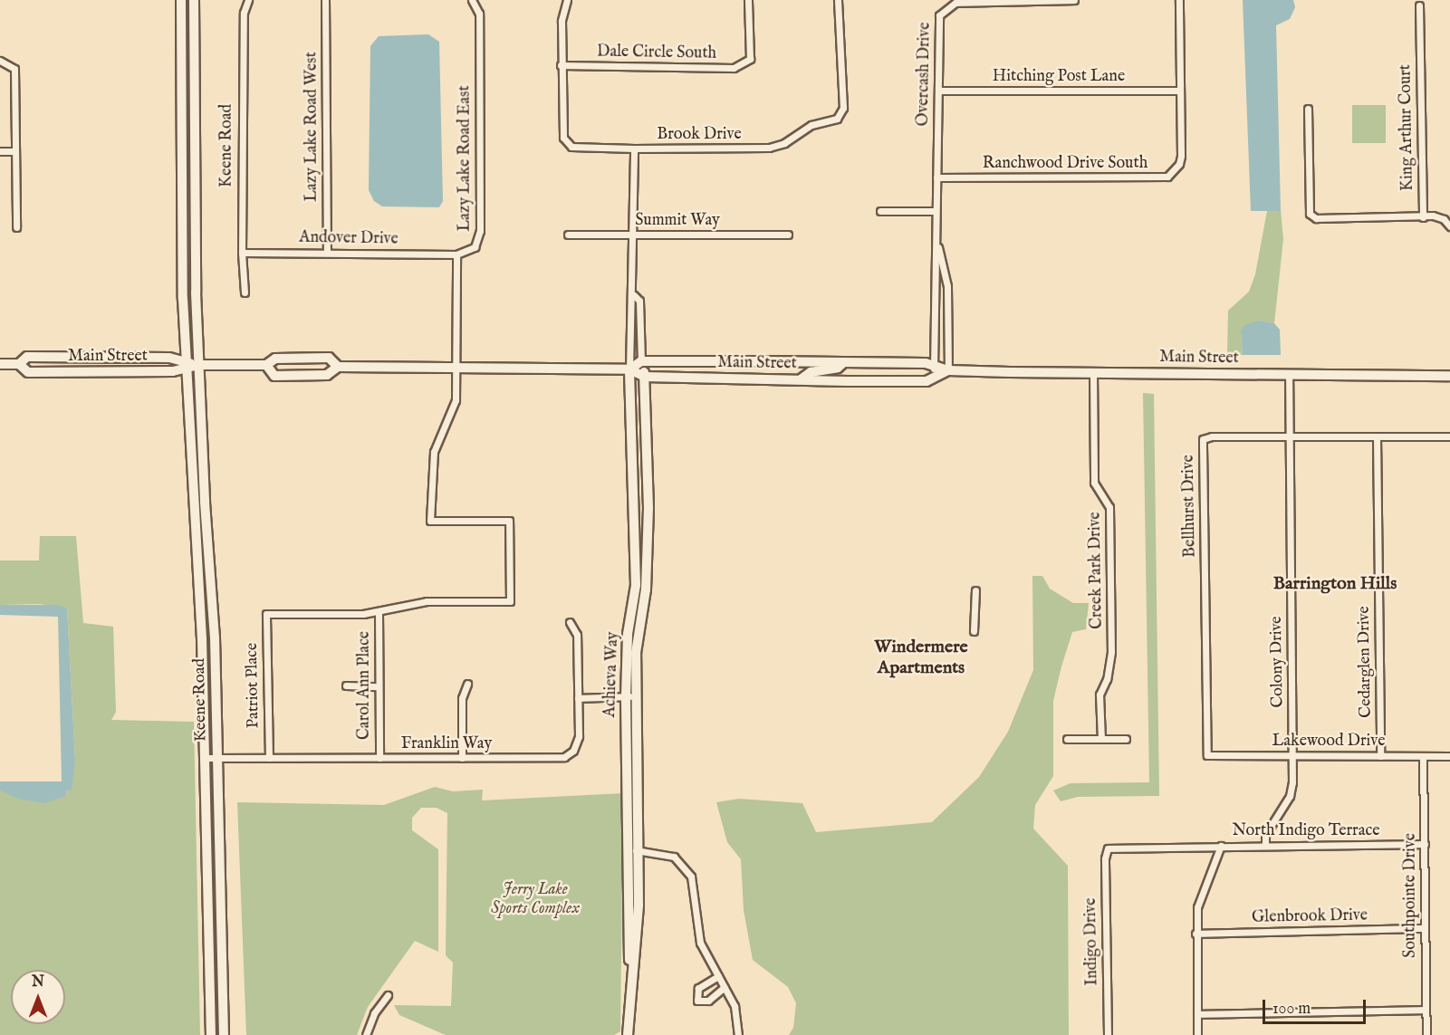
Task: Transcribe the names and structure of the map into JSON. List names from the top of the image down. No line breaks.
{"streets":{"main road":["Keene Road","Main Street","Achieva Way"],"street":["Dale Circle South","Overcash Drive","Hitching Post Lane","Lazy Lake Road West","King Arthur Court","Brook Drive","Lazy Lake Road East","Ranchwood Drive South","Summit Way","Andover Drive","Bellhurst Drive","Creek Park Drive","Colony Drive","Cedarglen Drive","Patriot Place","Carol Ann Place","Lakewood Drive","Franklin Way","North Indigo Terrace","Southpointe Drive","Glenbrook Drive","Indigo Drive"]},"crossings":[["Dale Circle South","Brook Drive"],["Overcash Drive","Hitching Post Lane"],["Overcash Drive","Ranchwood Drive South"],["Overcash Drive","Main Street"],["Hitching Post Lane","Ranchwood Drive South"],["Lazy Lake Road West","Andover Drive"],["Keene Road","Andover Drive"],["Keene Road","Main Street"],["Keene Road","Franklin Way"],["Lazy Lake Road East","Andover Drive"],["Lazy Lake Road East","Main Street"],["Lazy Lake Road East","Patriot Place"],["Lazy Lake Road East","Carol Ann Place"],["Main Street","Creek Park Drive"],["Main Street","Colony Drive"],["Main Street","Achieva Way"],["Bellhurst Drive","Colony Drive"],["Bellhurst Drive","Cedarglen Drive"],["Bellhurst Drive","Lakewood Drive"],["Colony Drive","Lakewood Drive"],["Colony Drive","North Indigo Terrace"],["Cedarglen Drive","Lakewood Drive"],["Patriot Place","Carol Ann Place"],["Patriot Place","Franklin Way"],["Carol Ann Place","Franklin Way"],["Lakewood Drive","Southpointe Drive"],["North Indigo Terrace","Southpointe Drive"],["North Indigo Terrace","Indigo Drive"],["Southpointe Drive","Glenbrook Drive"]],"districts":["Barrington Hills","Windermere Apartments"],"parks":["Jerry Lake Sports Complex"],"scale_bar":"100 m","north":"top"}
